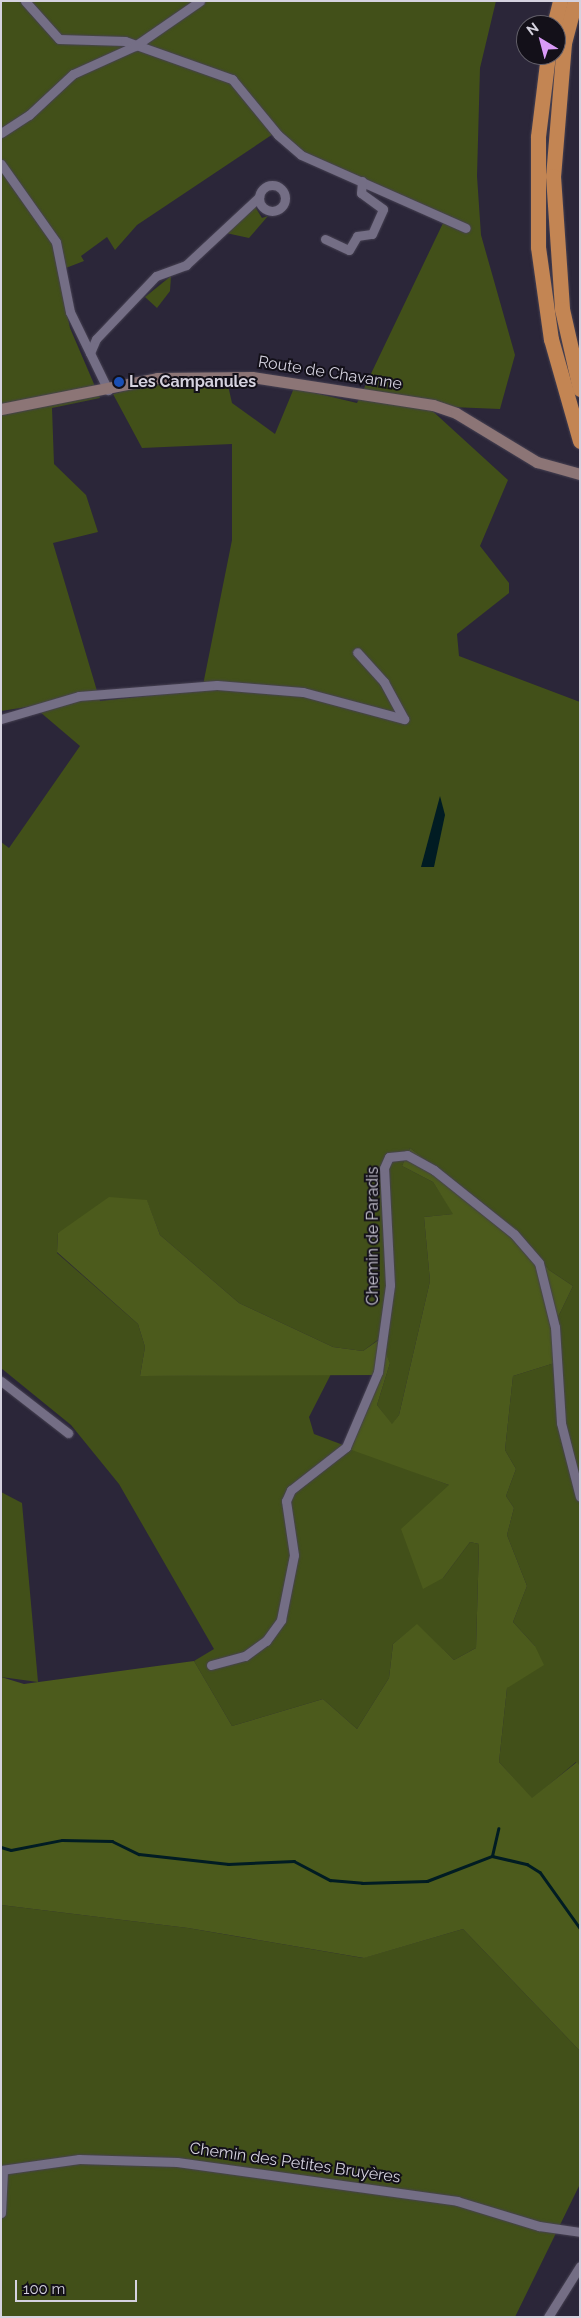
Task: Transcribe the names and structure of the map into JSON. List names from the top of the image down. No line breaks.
{"streets":{"main road":["Route de Chavanne"],"street":["Chemin de Paradis","Chemin des Petites Bruyères"]},"places":["Les Campanules"],"scale_bar":"100 m","north":"top left"}
